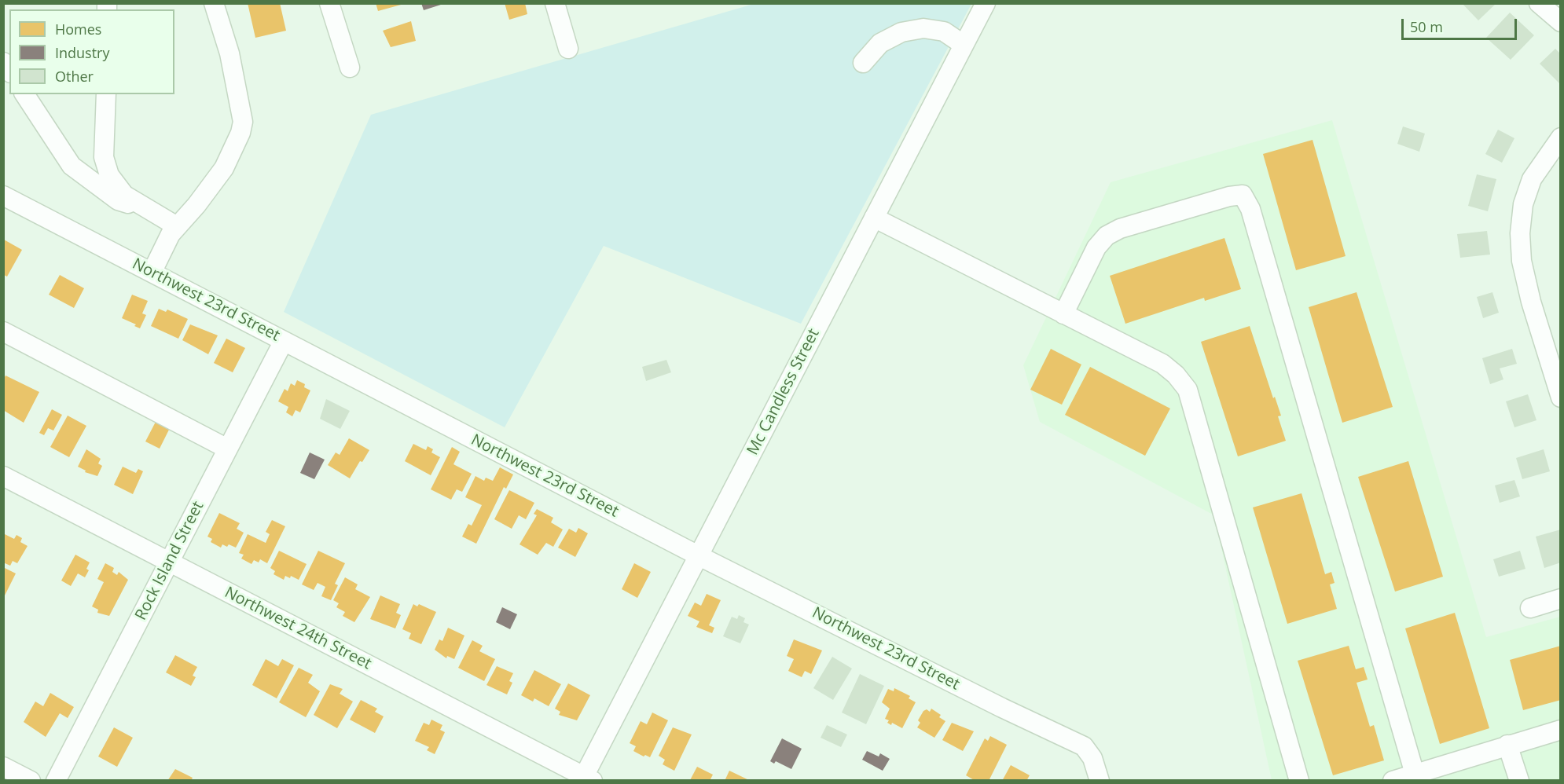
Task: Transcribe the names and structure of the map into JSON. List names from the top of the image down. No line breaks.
{"streets":{"street":["Northwest 23rd Street","Mc Candless Street","Rock Island Street","Northwest 24th Street"]},"crossings":[["Northwest 23rd Street","Mc Candless Street"],["Northwest 23rd Street","Rock Island Street"],["Mc Candless Street","Northwest 24th Street"],["Rock Island Street","Northwest 24th Street"]],"legend":["Homes","Industry","Other"],"scale_bar":"50 m"}
